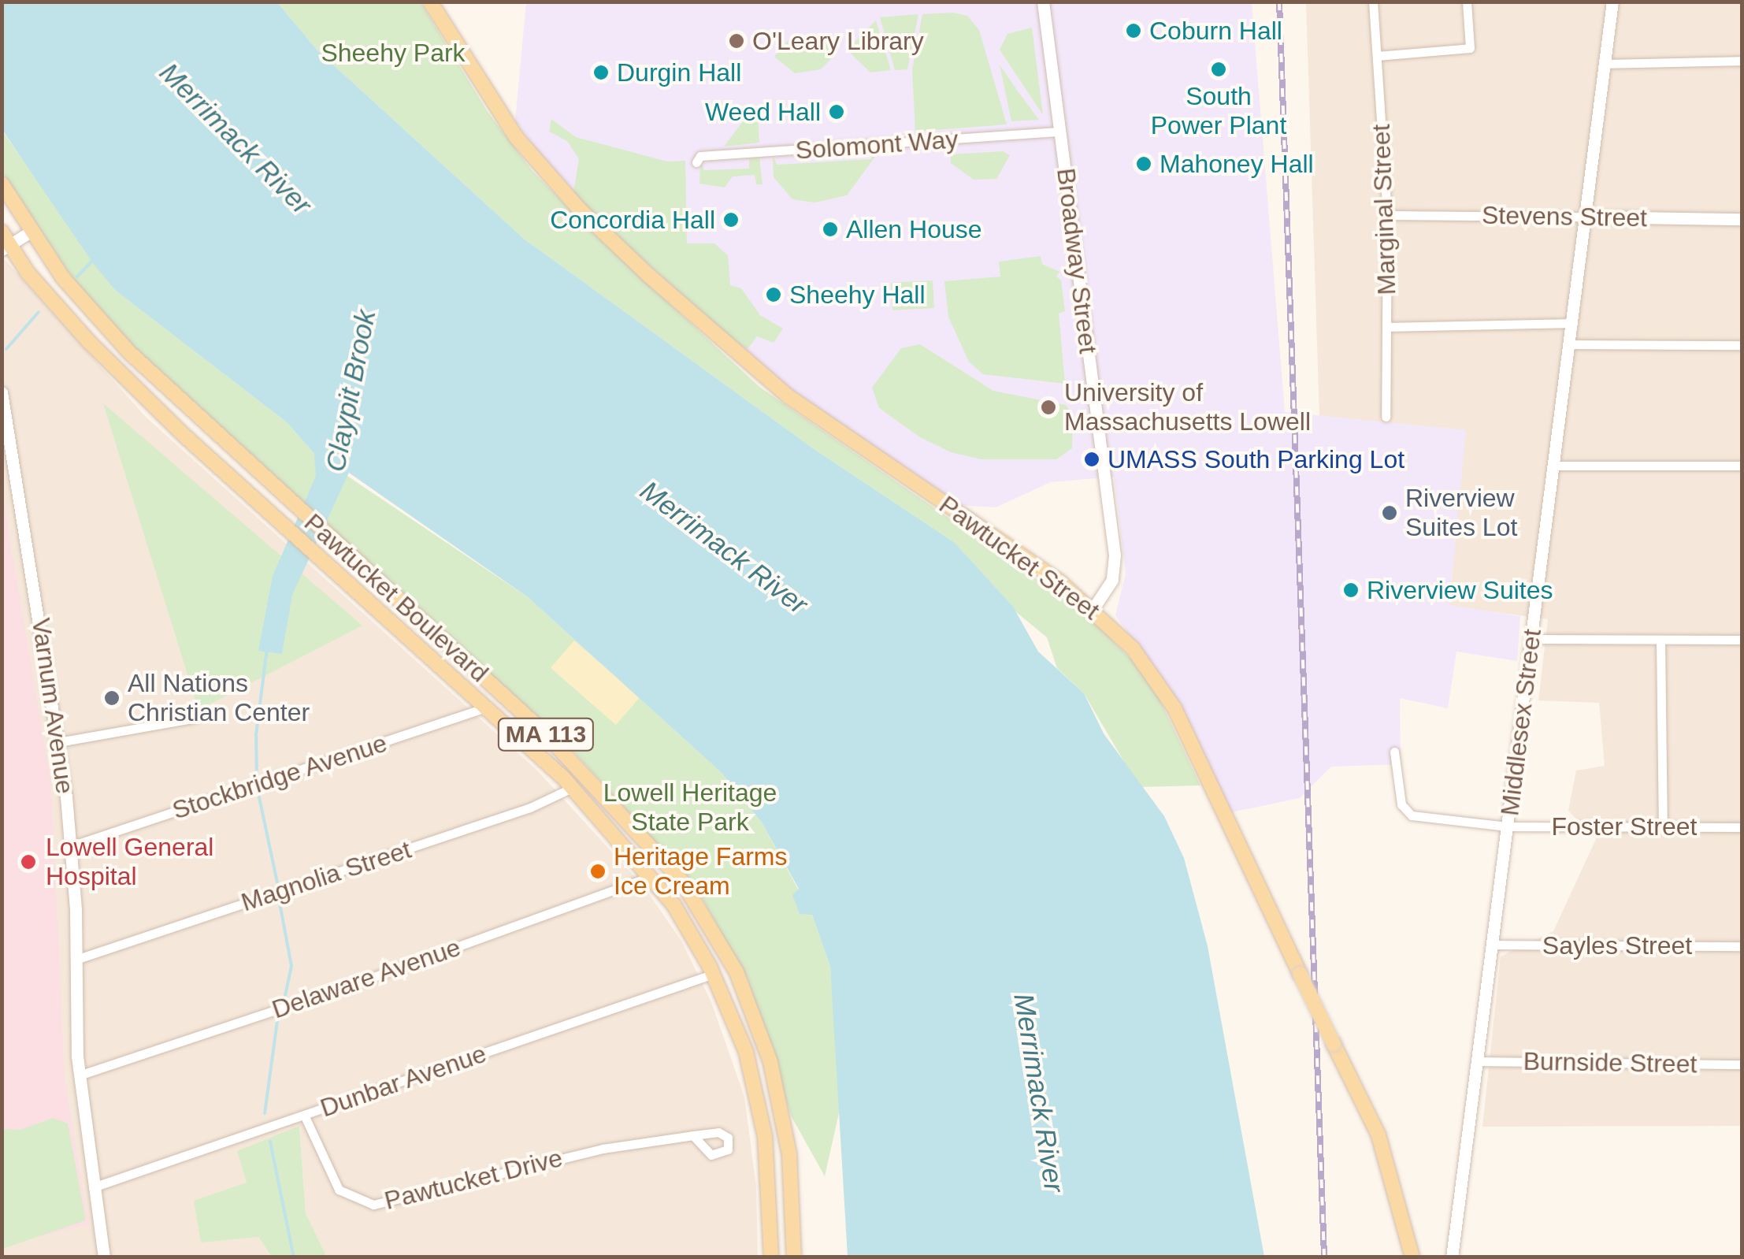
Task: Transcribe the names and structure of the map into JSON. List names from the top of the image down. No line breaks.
{"streets":{"main road":["Stevens Street","Broadway Street","Pawtucket Street","Pawtucket Boulevard","Varnum Avenue","Middlesex Street","MA 113"],"street":["Solomont Way","Marginal Street","Stockbridge Avenue","Foster Street","Magnolia Street","Sayles Street","Delaware Avenue","Burnside Street","Dunbar Avenue","Pawtucket Drive"]},"crossings":[["Solomont Way","Broadway Street"],["Marginal Street","Stevens Street"],["Stevens Street","Middlesex Street"],["Broadway Street","Pawtucket Street"],["Pawtucket Boulevard","MA 113"],["Pawtucket Boulevard","Stockbridge Avenue"],["Pawtucket Boulevard","Magnolia Street"],["Pawtucket Boulevard","Delaware Avenue"],["Pawtucket Boulevard","Dunbar Avenue"],["Varnum Avenue","Stockbridge Avenue"],["Varnum Avenue","Magnolia Street"],["Varnum Avenue","Delaware Avenue"],["Varnum Avenue","Dunbar Avenue"],["Middlesex Street","Foster Street"],["Middlesex Street","Sayles Street"],["Middlesex Street","Burnside Street"],["Dunbar Avenue","Pawtucket Drive"]],"water":["Merrimack River","Claypit Brook"],"parks":["Sheehy Park","Lowell Heritage State Park"],"places":["Coburn Hall","O'Leary Library","South Power Plant","Durgin Hall","Weed Hall","Mahoney Hall","Concordia Hall","Allen House","Sheehy Hall","University of Massachusetts Lowell","UMASS South Parking Lot","Riverview Suites Lot","Riverview Suites","All Nations Christian Center","Lowell General Hospital","Heritage Farms Ice Cream"]}
